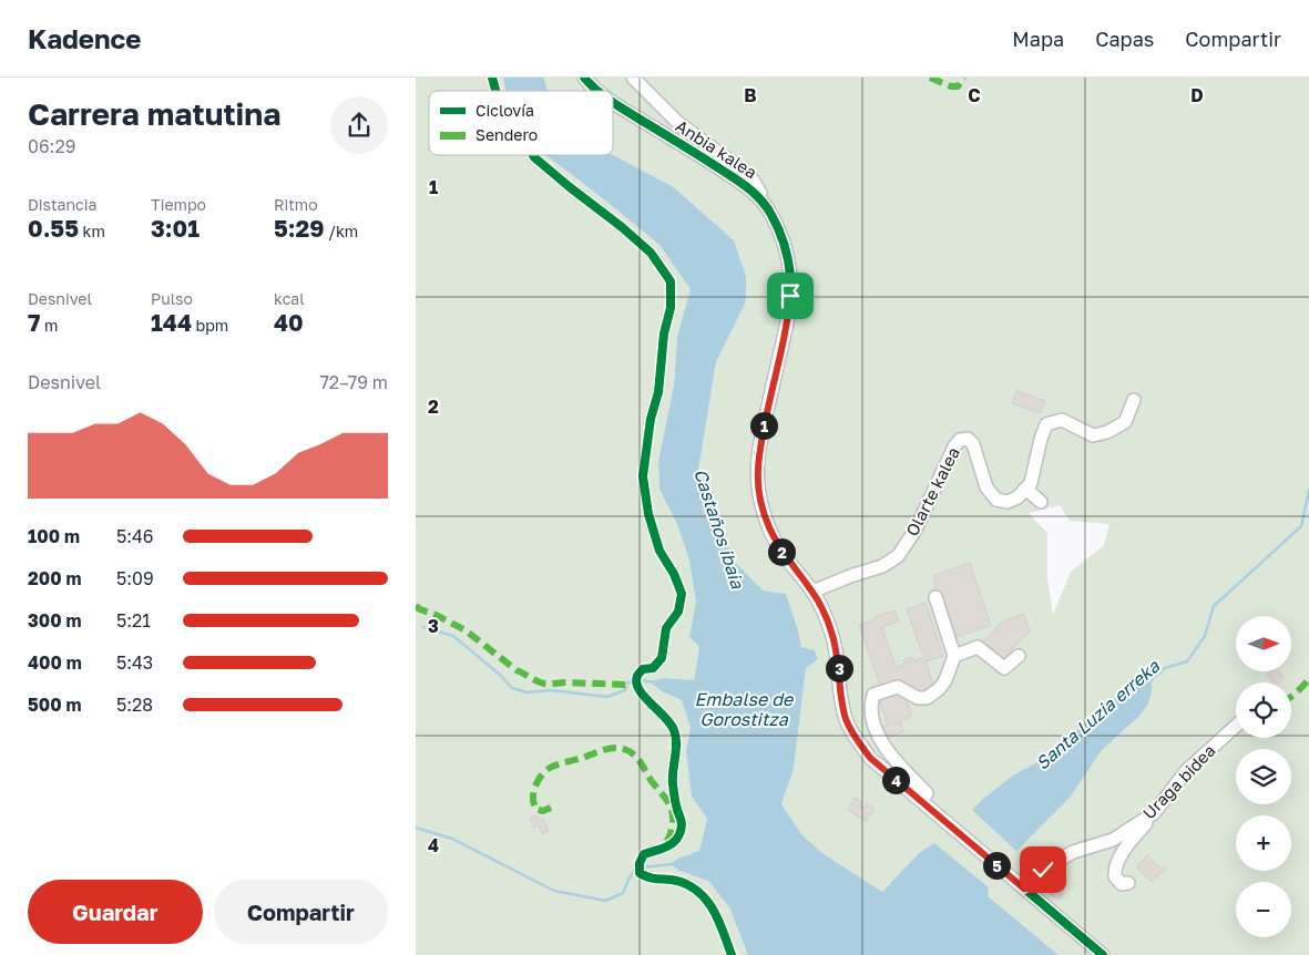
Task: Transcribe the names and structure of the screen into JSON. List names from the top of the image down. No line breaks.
{"streets":{"street":["Anbia kalea","Olarte kalea","Uraga bidea"]},"crossings":[["Anbia kalea","Olarte kalea"]],"water":["Castaños ibaia","Embalse de Gorostitza","Santa Luzia erreka"],"legend":["Ciclovía","Sendero"],"north":"right","page":{"header":"Kadence","nav":["Mapa","Capas","Compartir"],"heading":["Carrera matutina","06:29"],"stats":[["Distancia","0.55 km"],["Tiempo","3:01"],["Ritmo","5:29 /km"],["Desnivel","7 m"],["Pulso","144 bpm"],["kcal","40"]],"chart":["Desnivel","72–79 m"],"pins":["1","2","3","4","5"],"list":[{"name":"100 m","note":"5:46"},{"name":"200 m","note":"5:09"},{"name":"300 m","note":"5:21"},{"name":"400 m","note":"5:43"},{"name":"500 m","note":"5:28"}],"map_buttons":["+","−"],"buttons":["Guardar","Compartir"]},"grid":{"columns":["B","C","D"],"rows":["1","2","3","4"]}}
